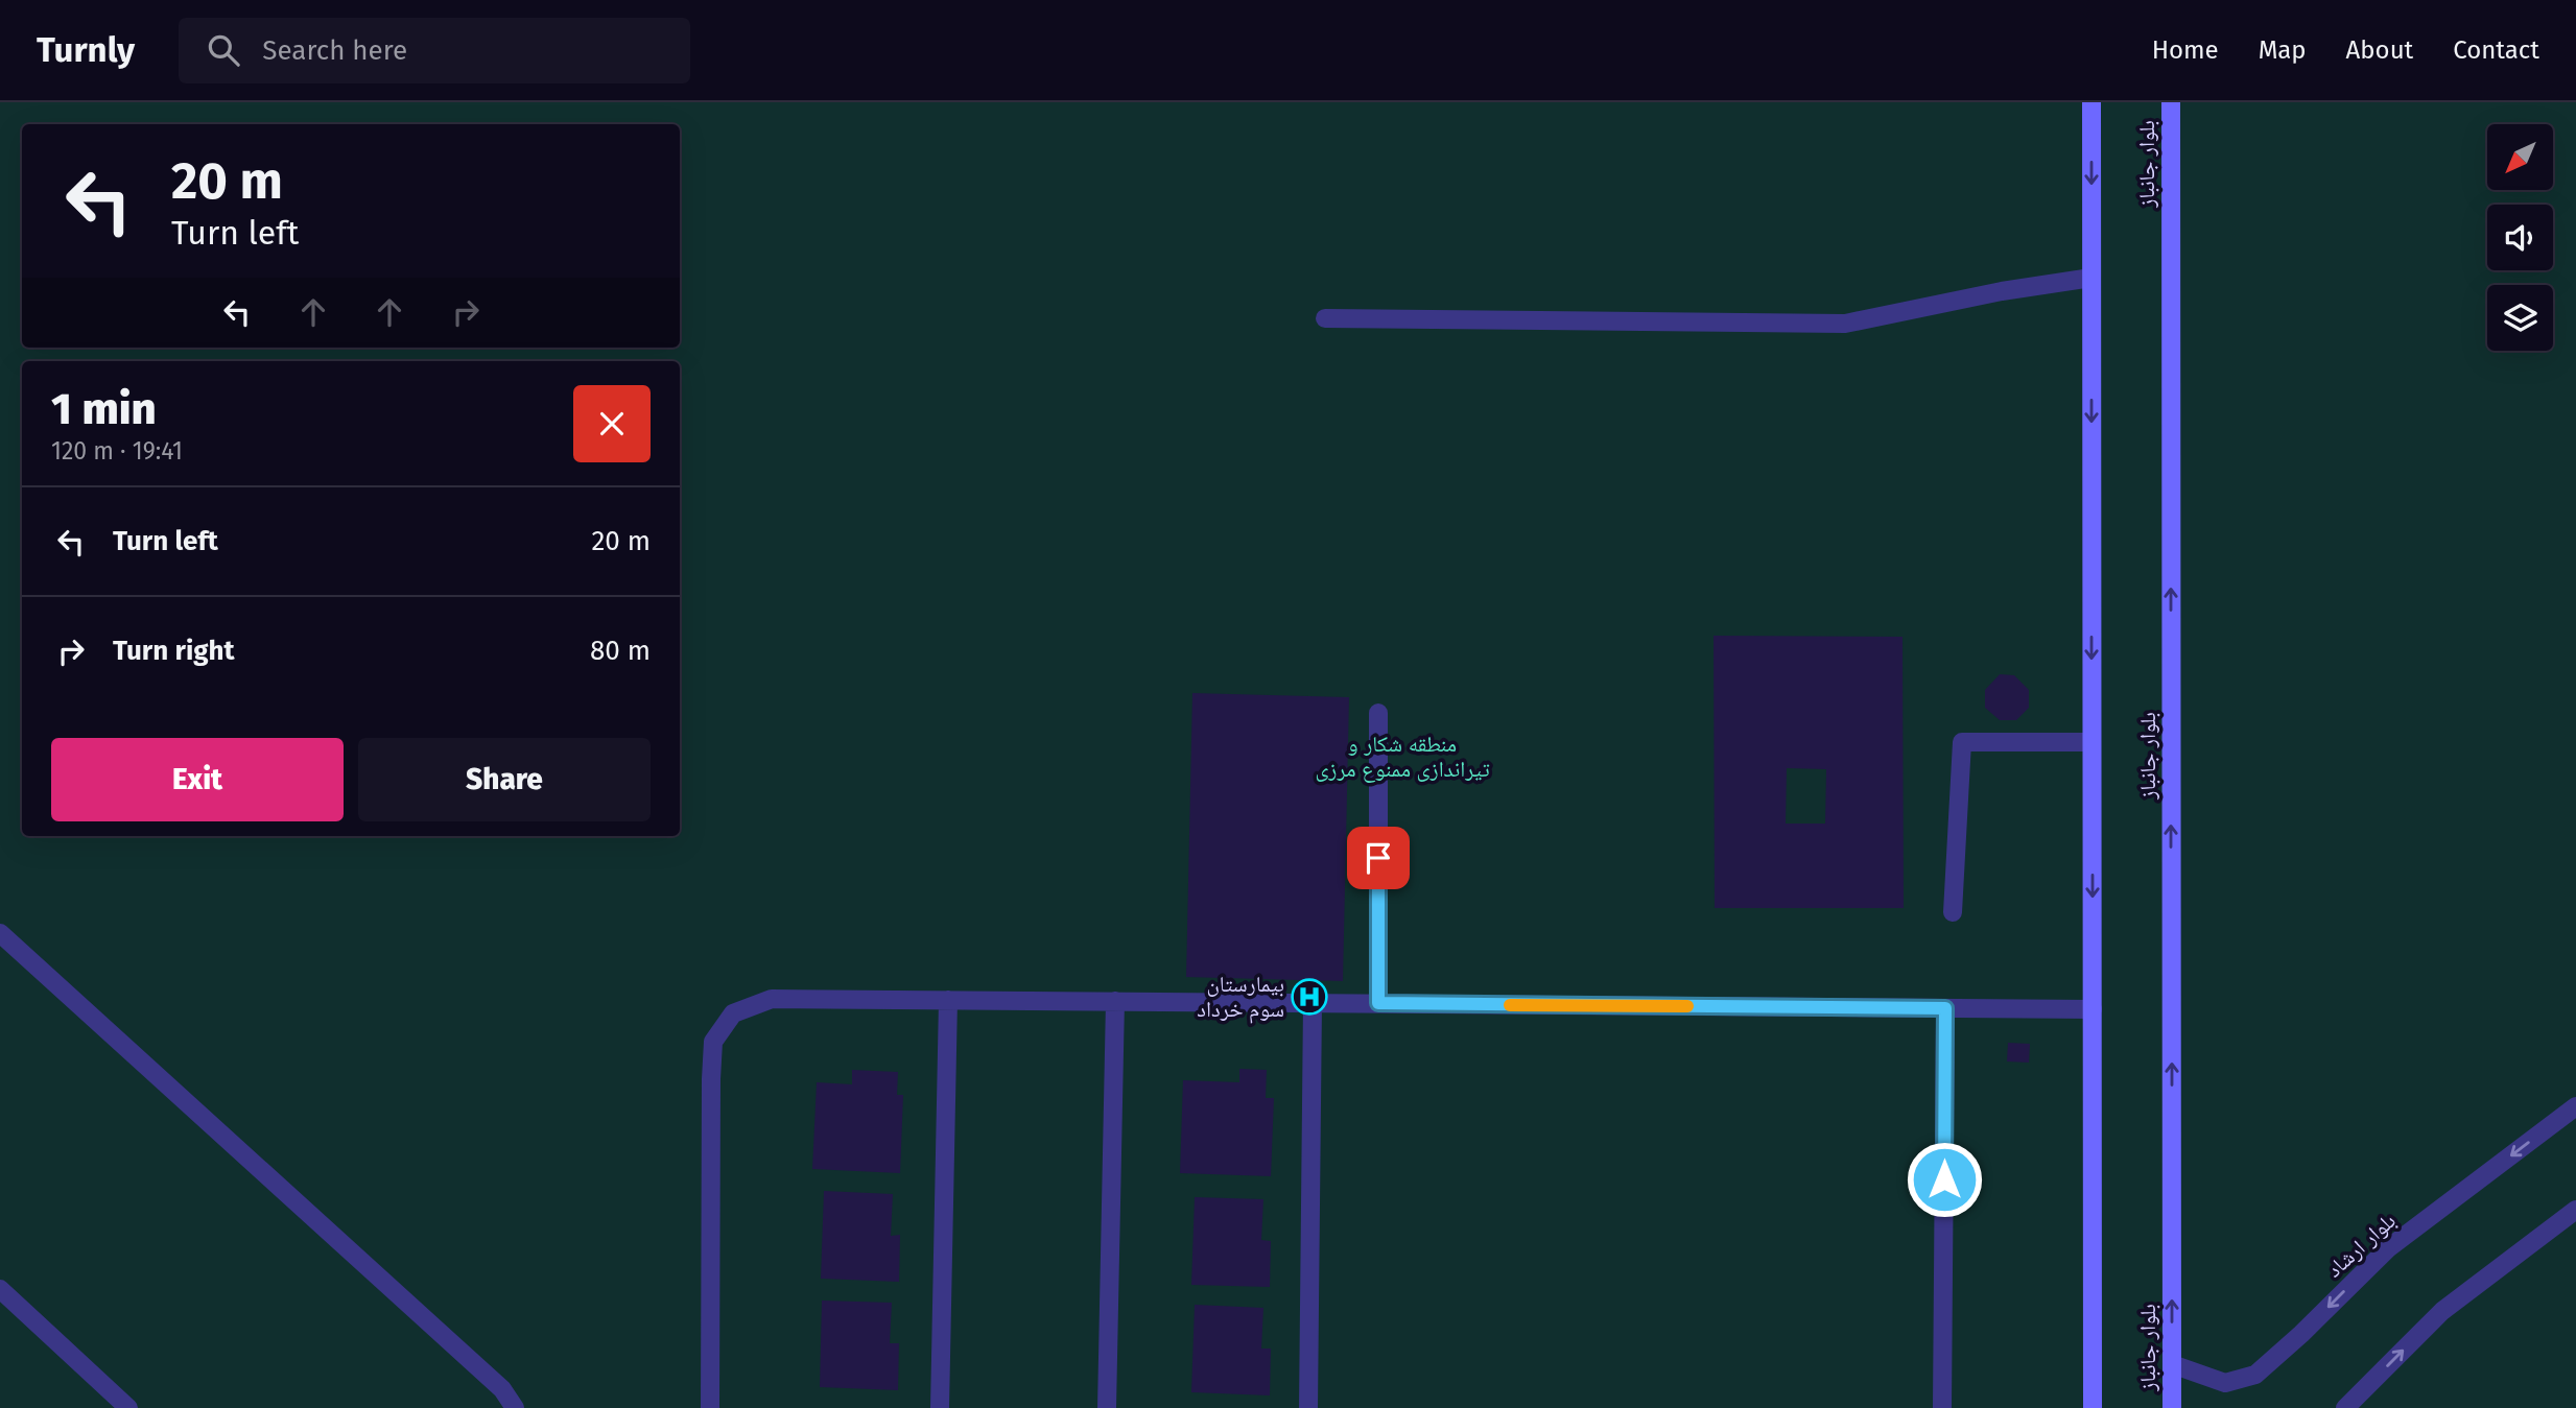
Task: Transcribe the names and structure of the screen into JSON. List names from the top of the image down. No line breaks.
{"streets":{"main road":["بلوار جانباز"],"street":["بلوار ارشاد"]},"crossings":[["بلوار جانباز","بلوار ارشاد"]],"parks":["منطقه شکار و تیراندازی ممنوع مرزی"],"places":{"hospital":["بیمارستان سوم خرداد"]},"north":"bottom left","page":{"header":"Turnly","search":"Search here","nav":["Home","Map","About","Contact"],"turn":["20 m","Turn left"],"heading":["1 min","120 m · 19:41"],"list":[{"name":"Turn left","value":"20 m"},{"name":"Turn right","value":"80 m"}],"buttons":["Exit","Share"]}}
